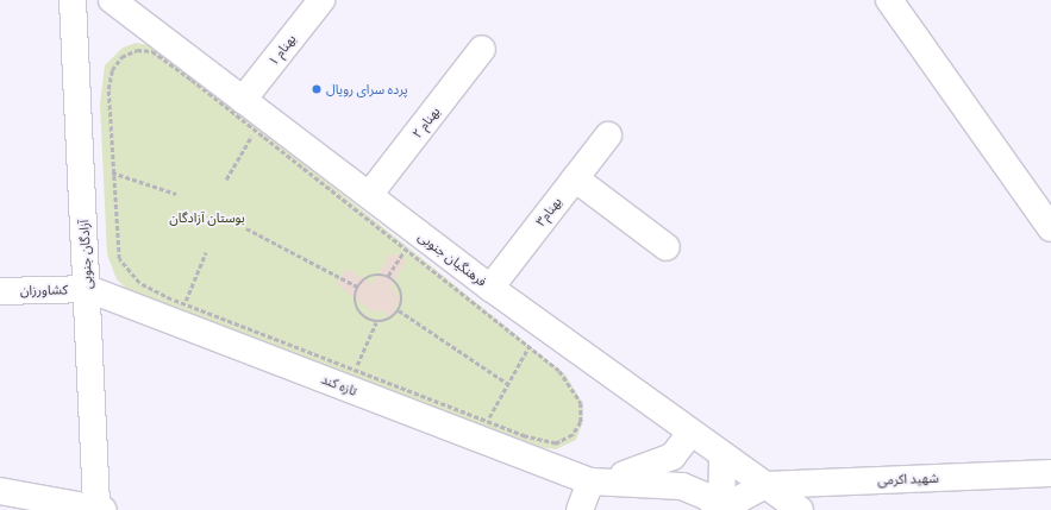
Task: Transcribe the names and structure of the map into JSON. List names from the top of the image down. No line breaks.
{"streets":{"street":["بهنام ۱","بهنام ۲","بهنام۳","آزادگان جنوبی","فرهنگیان جنوبی","کشاورزان","تازه کند","شهید اکرمی"]},"crossings":[["بهنام ۱","فرهنگیان جنوبی"],["بهنام ۲","فرهنگیان جنوبی"],["بهنام۳","فرهنگیان جنوبی"],["آزادگان جنوبی","کشاورزان"],["آزادگان جنوبی","تازه کند"],["فرهنگیان جنوبی","شهید اکرمی"],["کشاورزان","تازه کند"]],"parks":["بوستان آزادگان"],"places":["پرده سرای رویال"]}
